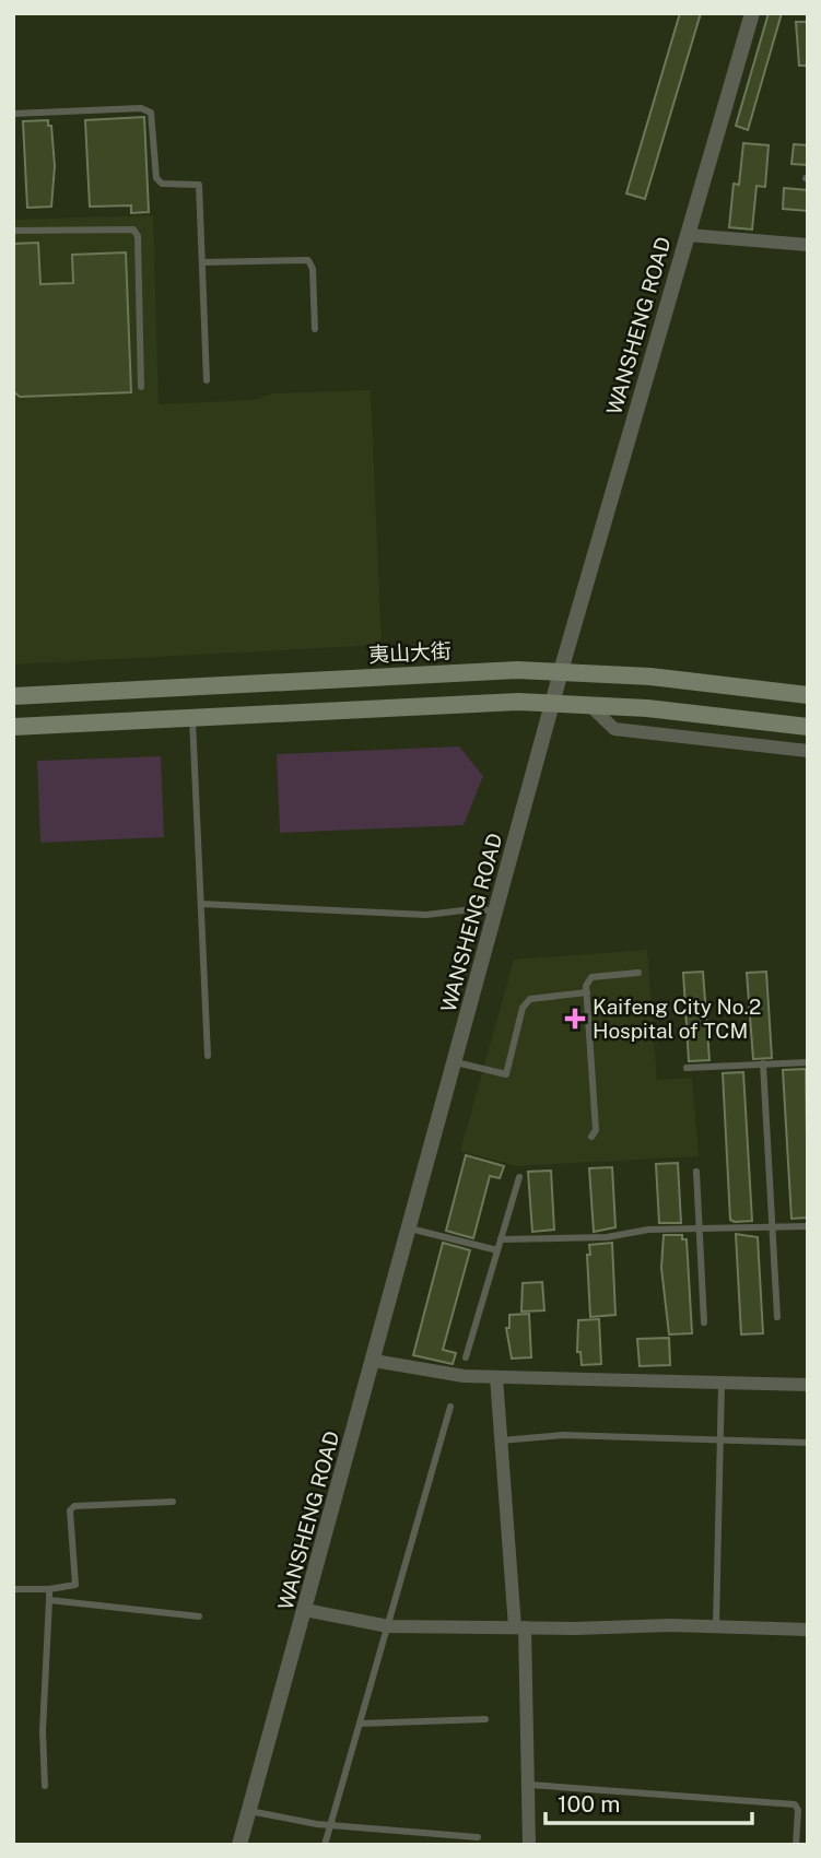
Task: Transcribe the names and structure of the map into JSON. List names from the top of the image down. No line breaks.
{"streets":{"main road":["夷山大街"],"street":["WANSHENG ROAD"]},"crossings":[["WANSHENG ROAD","夷山大街"]],"places":{"health":["Kaifeng City No.2 Hospital of TCM"]},"scale_bar":"100 m"}
